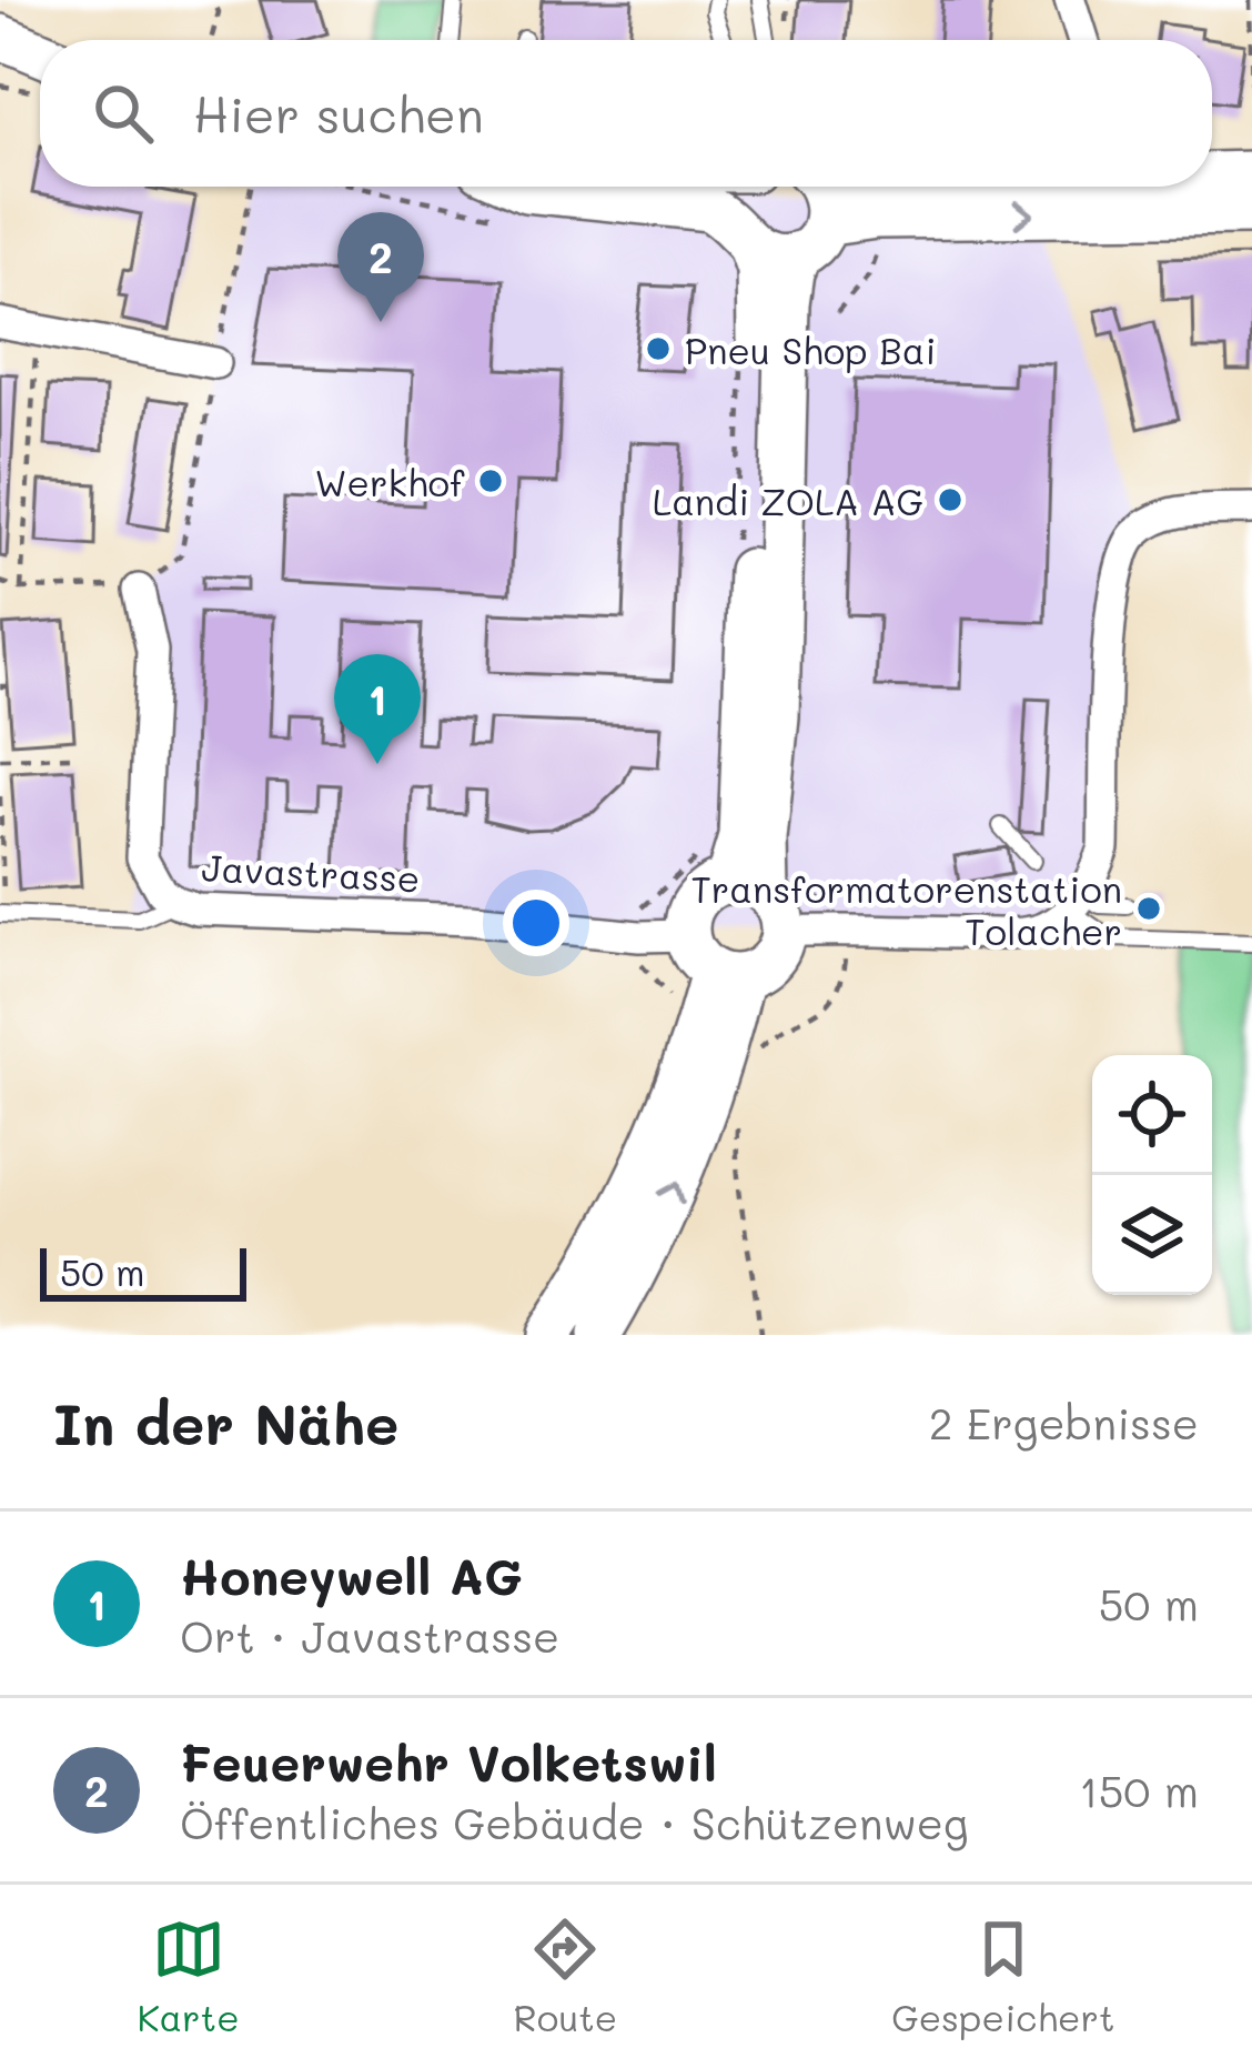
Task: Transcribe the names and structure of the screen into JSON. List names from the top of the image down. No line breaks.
{"streets":{"street":["Javastrasse"]},"places":["Pneu Shop Bai","Werkhof","Landi ZOLA AG","Transformatorenstation Tolacher"],"scale_bar":"50 m","page":{"search":"Hier suchen","pins":["2","1"],"scale":"50 m","heading":["In der Nähe","2 Ergebnisse"],"list":[{"mark":"1","name":"Honeywell AG","note":"Ort · Javastrasse","value":"50 m"},{"mark":"2","name":"Feuerwehr Volketswil","note":"Öffentliches Gebäude · Schützenweg","value":"150 m"}],"nav":["Karte","Route","Gespeichert"]}}
